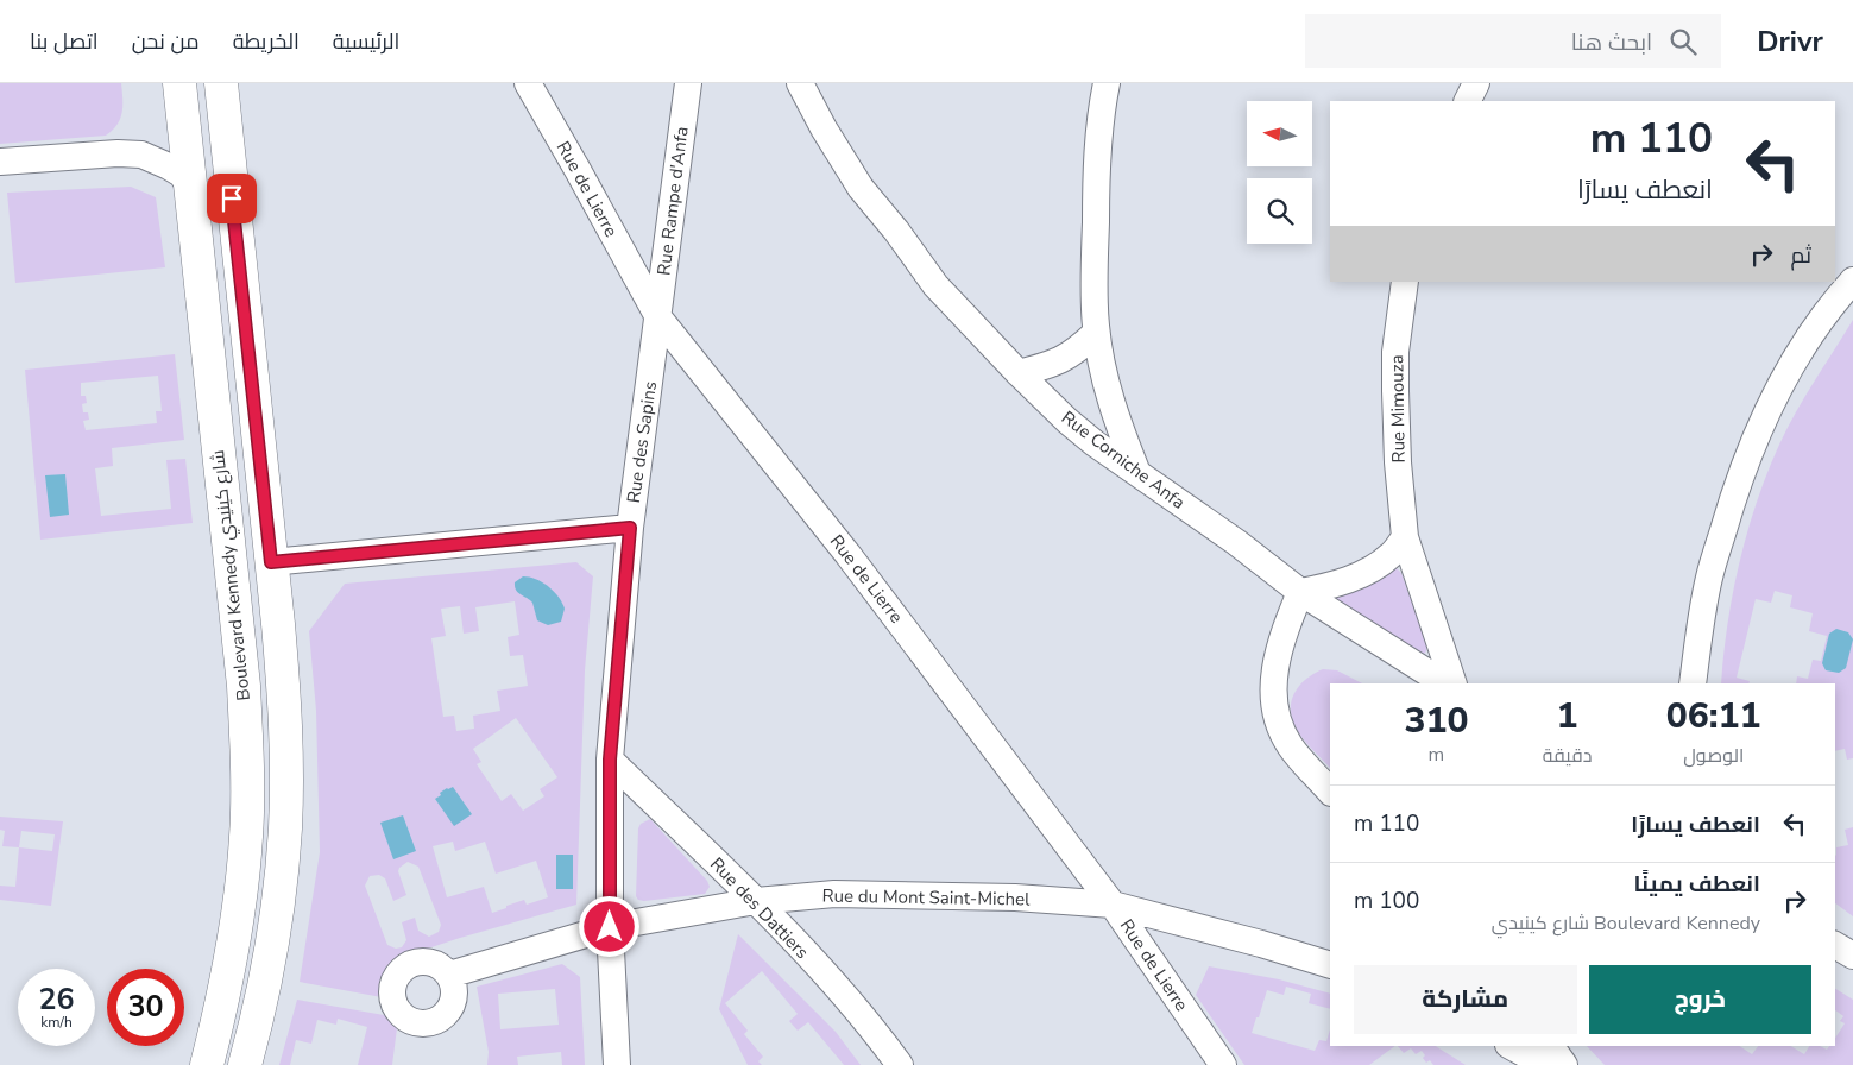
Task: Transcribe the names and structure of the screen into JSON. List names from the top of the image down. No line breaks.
{"streets":{"main road":["Boulevard Kennedy شارع كينيدي"],"street":["Rue de Lierre","Rue Rampe d'Anfa","Rue Mimouza","Rue des Sapins","Rue Corniche Anfa","Rue du Mont Saint-Michel","Rue des Dattiers"]},"crossings":[["Rue de Lierre","Rue Rampe d'Anfa"],["Rue de Lierre","Rue des Sapins"],["Rue de Lierre","Rue du Mont Saint-Michel"],["Rue Rampe d'Anfa","Rue des Sapins"],["Rue des Sapins","Rue du Mont Saint-Michel"],["Rue des Sapins","Rue des Dattiers"],["Rue du Mont Saint-Michel","Rue des Dattiers"]],"north":"left","page":{"header":"Drivr","search":"ابحث هنا","nav":["الرئيسية","الخريطة","من نحن","اتصل بنا"],"turn":["110 m","انعطف يسارًا"],"then":"ثم","eta":["06:11","الوصول","1","دقيقة","310","m"],"list":[{"name":"انعطف يسارًا","value":"110 m"},{"name":"انعطف يمينًا","note":"Boulevard Kennedy شارع كينيدي","value":"100 m"}],"buttons":["خروج","مشاركة"],"speed":"26 km/h","limit":"30"}}
